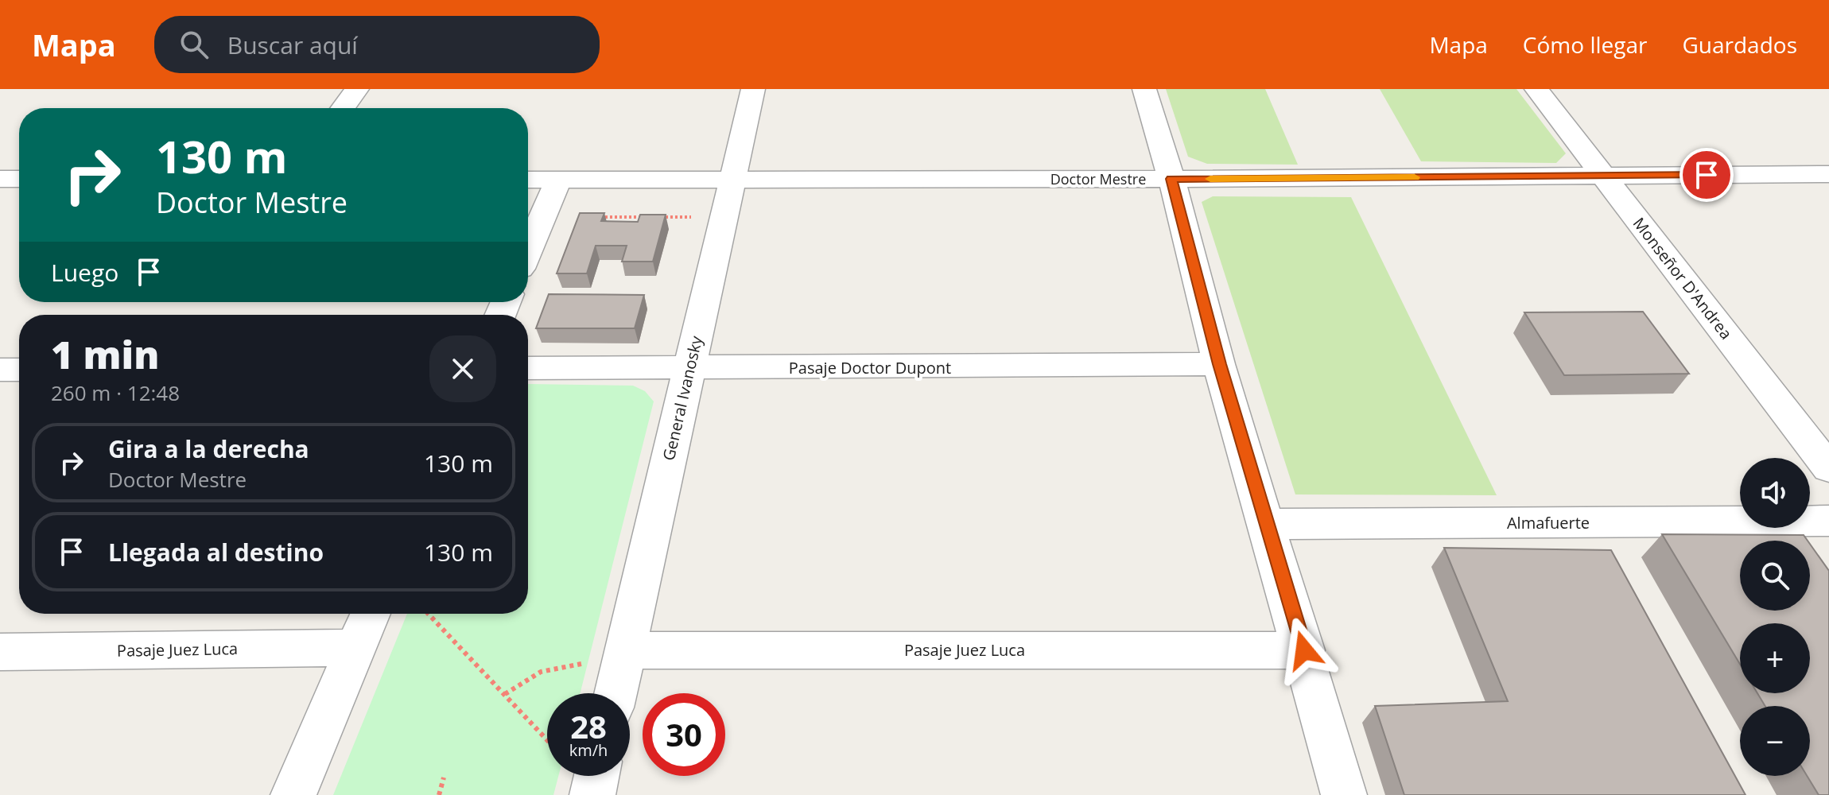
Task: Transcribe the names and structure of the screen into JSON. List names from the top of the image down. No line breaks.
{"streets":{"street":["Doctor Mestre","Monseñor D'Andrea","Pasaje Doctor Dupont","General Ivanosky","Almafuerte","Pasaje Juez Luca"]},"crossings":[["Doctor Mestre","Monseñor D'Andrea"],["Doctor Mestre","General Ivanosky"],["Pasaje Doctor Dupont","General Ivanosky"],["General Ivanosky","Pasaje Juez Luca"]],"page":{"header":"Mapa","search":"Buscar aquí","nav":["Mapa","Cómo llegar","Guardados"],"turn":["130 m","Doctor Mestre"],"then":"Luego","heading":["1 min","260 m · 12:48"],"list":[{"name":"Gira a la derecha","note":"Doctor Mestre","value":"130 m"},{"name":"Llegada al destino","value":"130 m"}],"map_buttons":["+","−"],"speed":"28 km/h","limit":"30"}}
